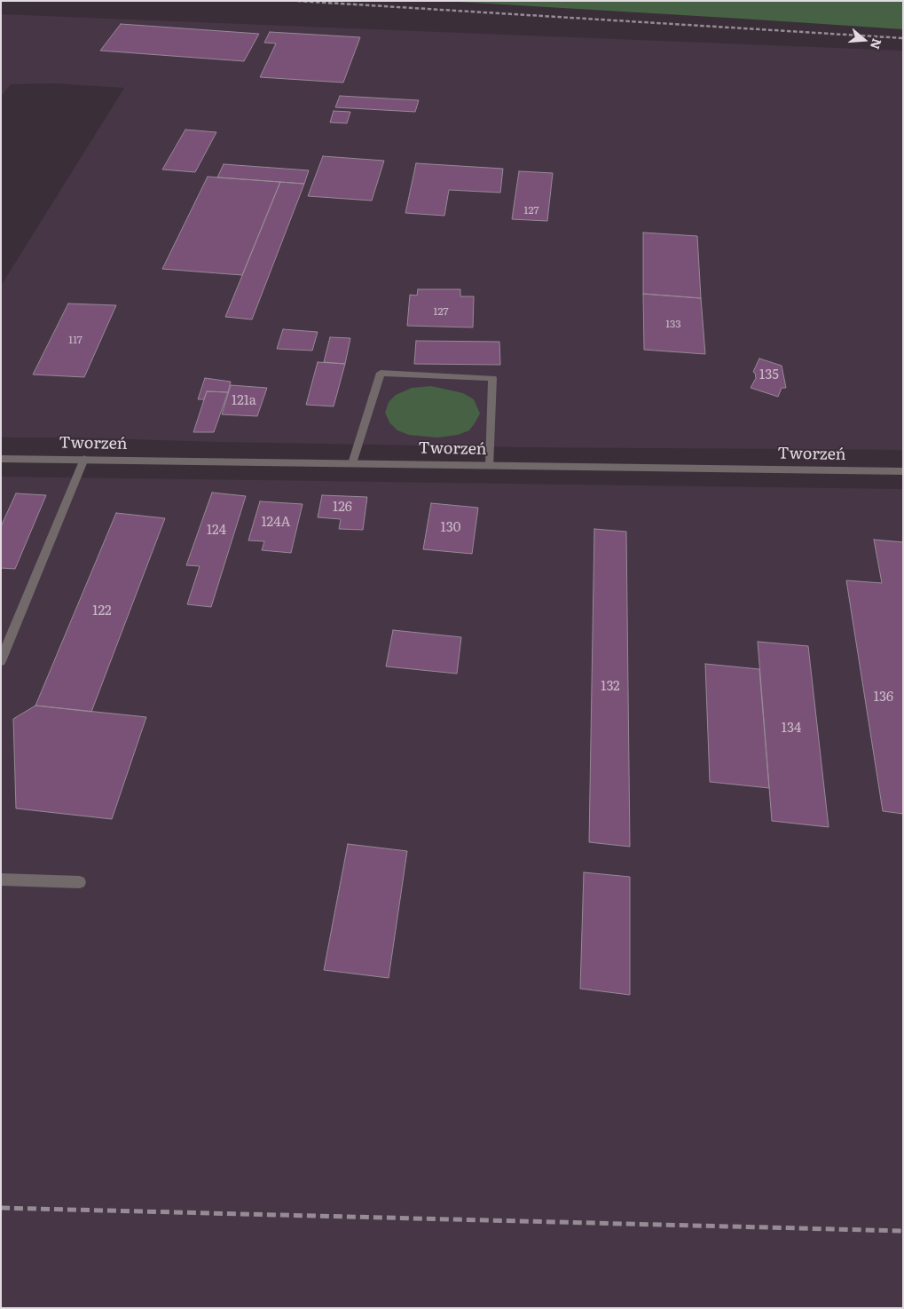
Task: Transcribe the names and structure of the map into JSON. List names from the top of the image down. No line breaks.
{"streets":{"street":["Tworzeń"]},"house_numbers":["127","127","133","117","135","121a","126","124A","130","124","122","132","136","134"],"north":"right"}
